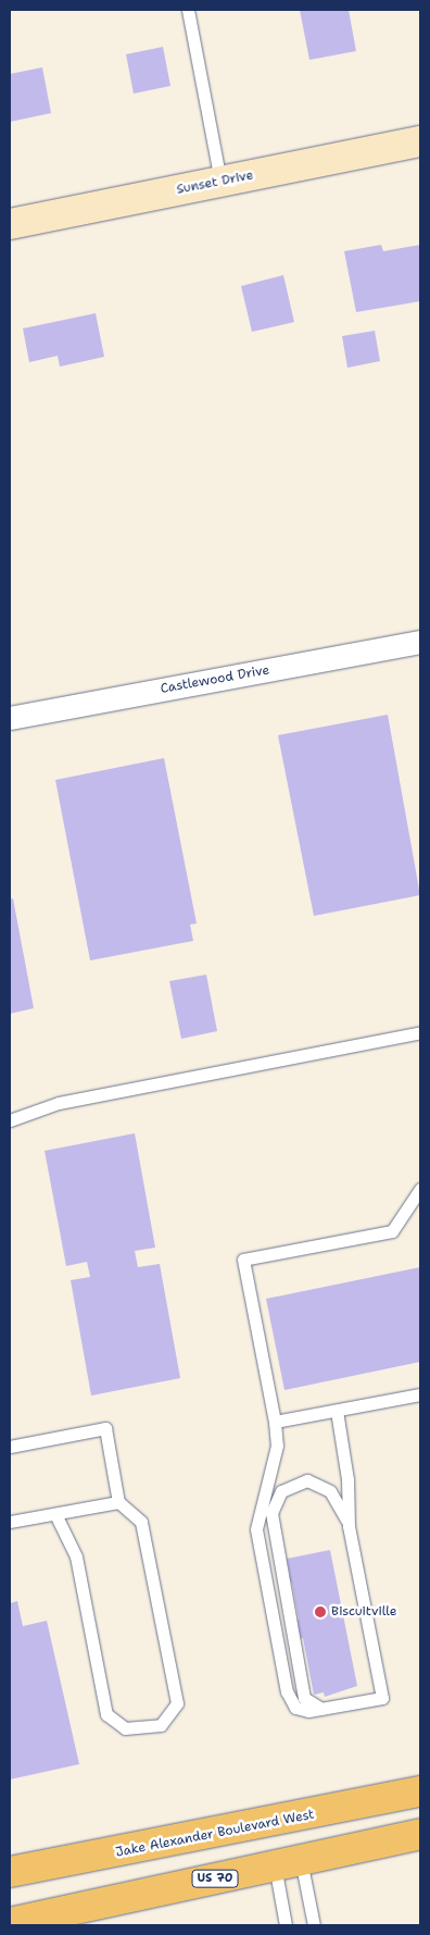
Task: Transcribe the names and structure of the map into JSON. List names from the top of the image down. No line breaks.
{"streets":{"highway":["Jake Alexander Boulevard West","US 70"],"street":["Sunset Drive","Castlewood Drive"]},"places":["Biscuitville"]}
